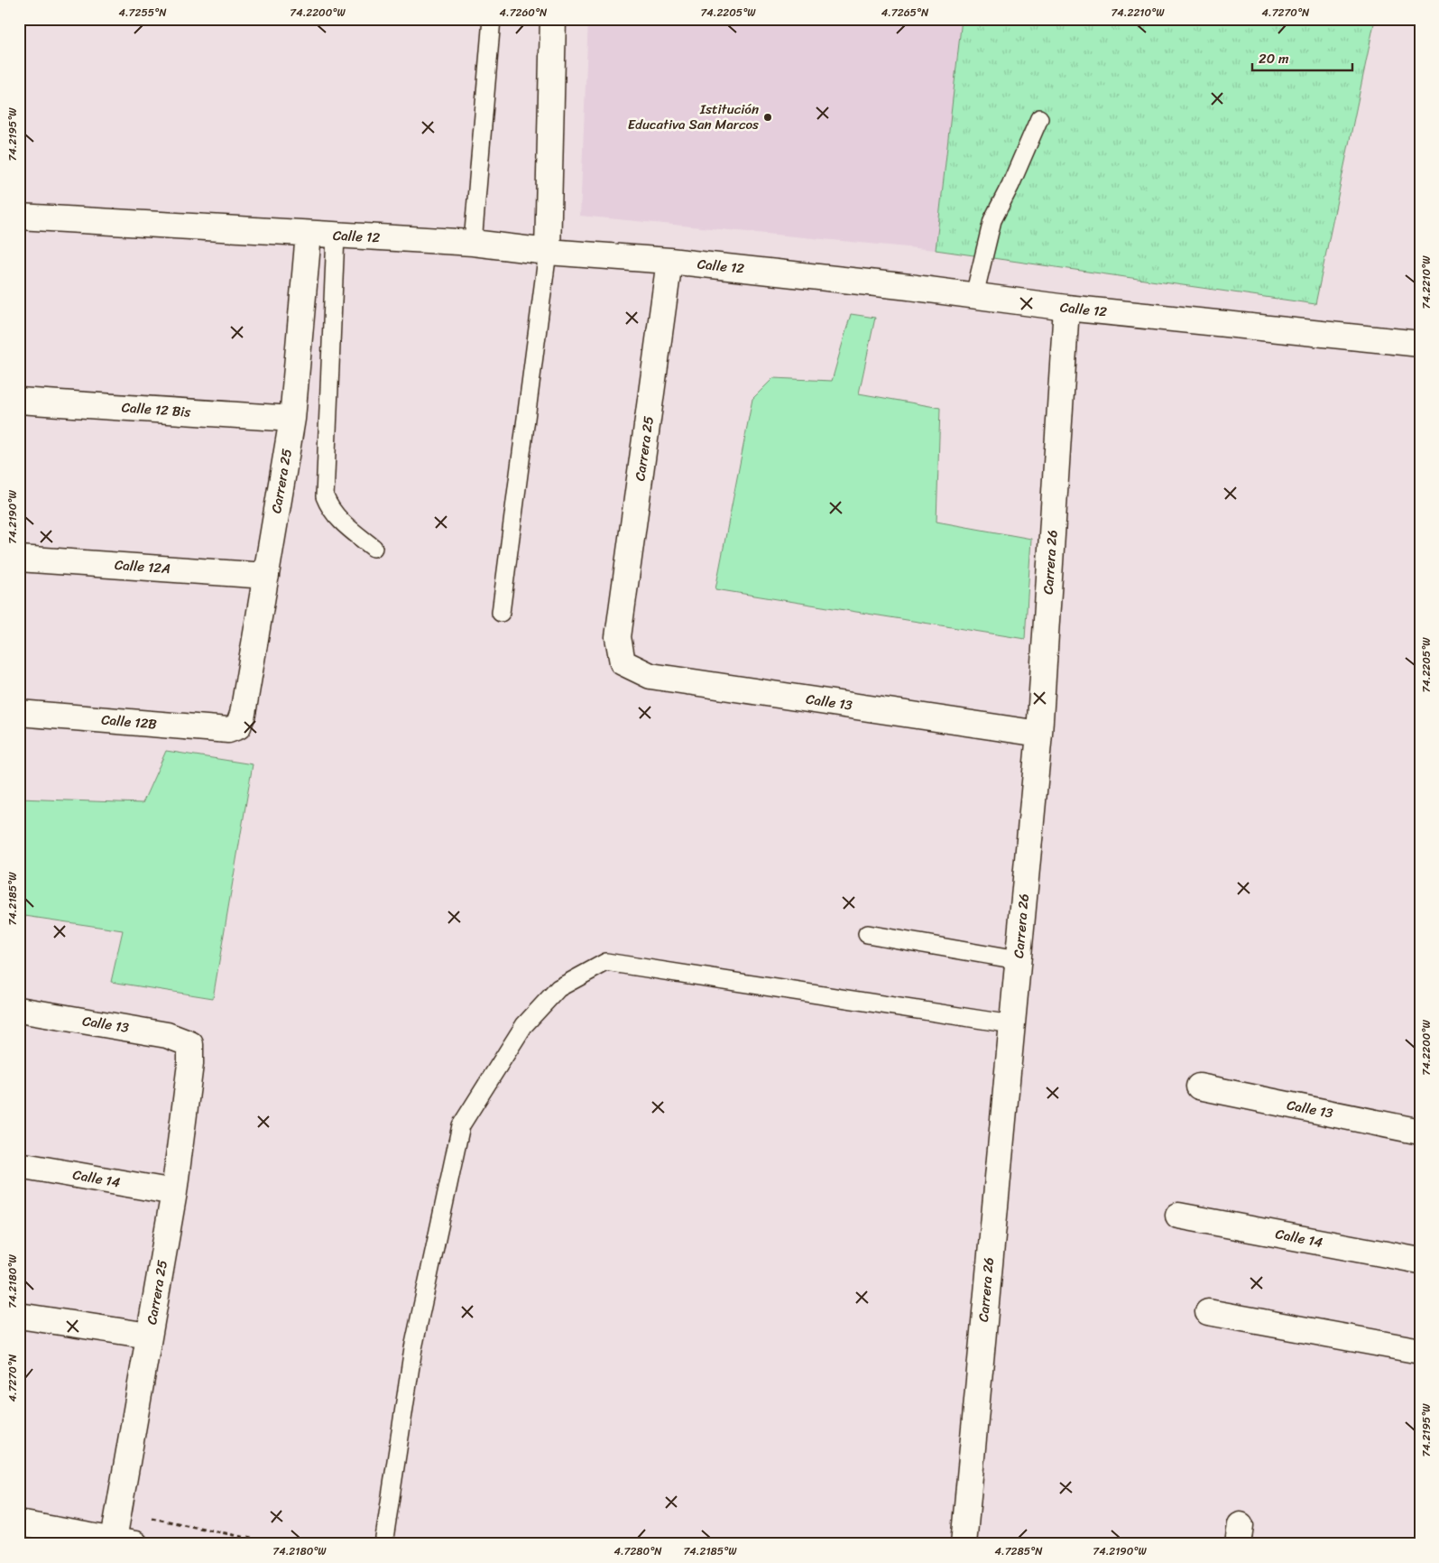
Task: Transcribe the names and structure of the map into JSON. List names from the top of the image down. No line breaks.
{"streets":{"street":["Calle 12","Calle 12 Bis","Carrera 25","Carrera 26","Calle 12A","Calle 13","Calle 12B","Calle 14"]},"crossings":[["Calle 12","Carrera 25"],["Calle 12","Carrera 26"],["Calle 12 Bis","Carrera 25"],["Carrera 25","Calle 12A"],["Carrera 25","Calle 13"],["Carrera 25","Calle 12B"],["Carrera 25","Calle 14"],["Carrera 26","Calle 13"]],"places":["Istitución Educativa San Marcos"],"scale_bar":"20 m","coordinates":["4.7255°N","74.2200°W","4.7260°N","74.2205°W","4.7265°N","74.2210°W","4.7270°N","74.2195°W","74.2190°W","74.2185°W","74.2180°W","4.7280°N","4.7285°N"]}
